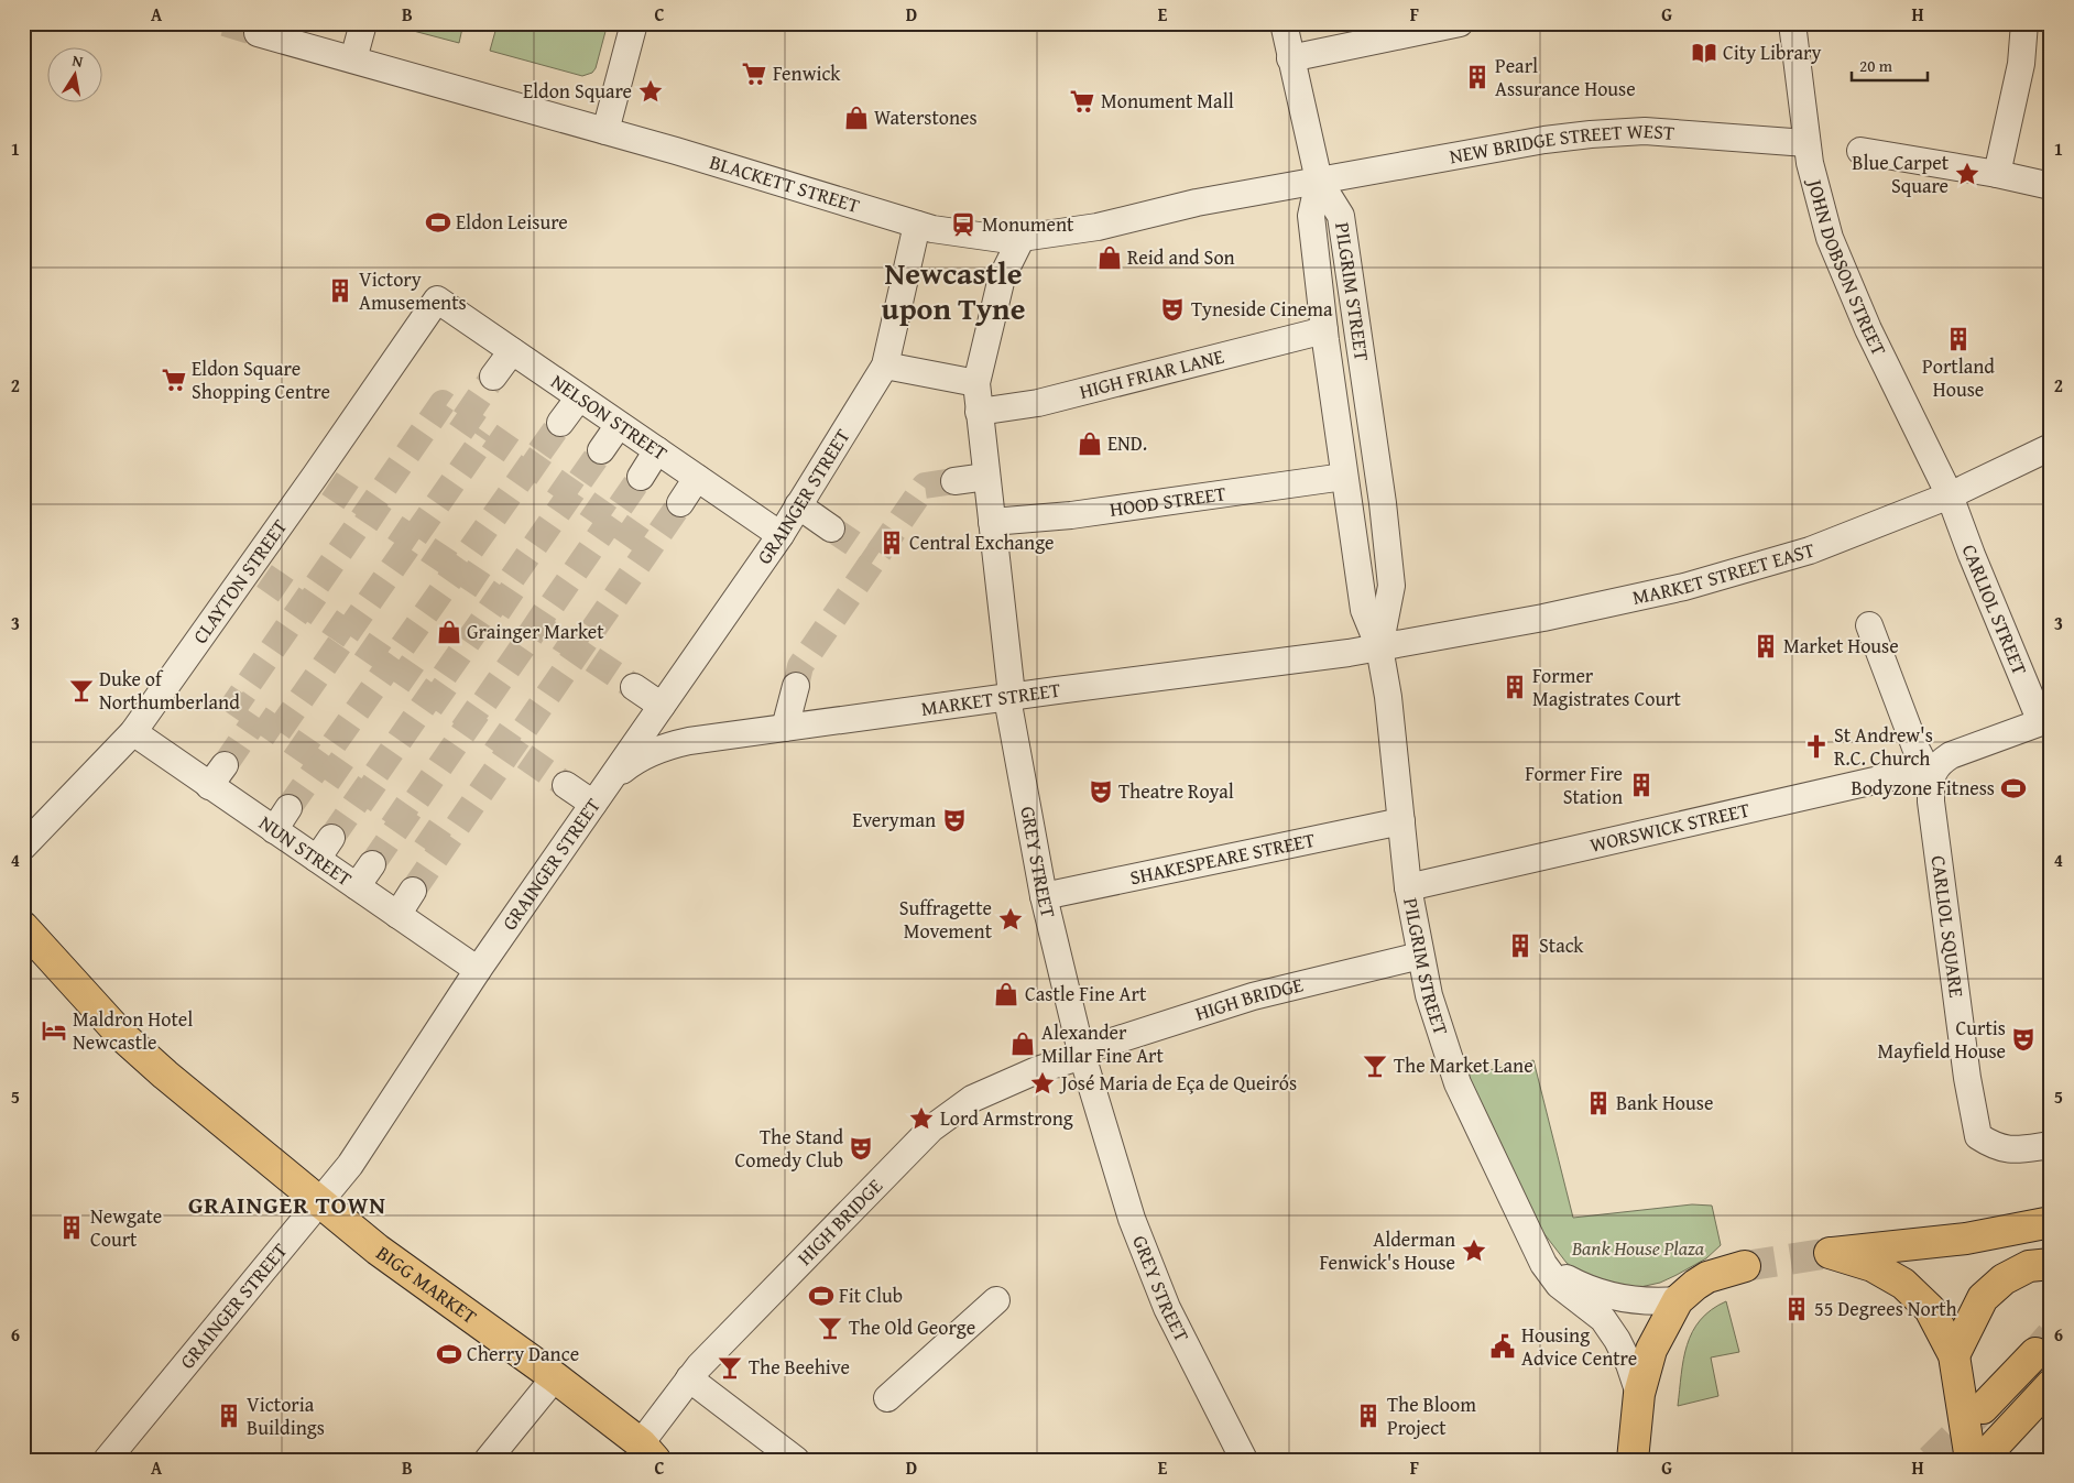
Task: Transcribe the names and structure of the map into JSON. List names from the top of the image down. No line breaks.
{"streets":{"main road":["BIGG MARKET"],"street":["NEW BRIDGE STREET WEST","BLACKETT STREET","JOHN DOBSON STREET","PILGRIM STREET","HIGH FRIAR LANE","NELSON STREET","GRAINGER STREET","HOOD STREET","MARKET STREET EAST","CLAYTON STREET","CARLIOL STREET","MARKET STREET","WORSWICK STREET","NUN STREET","SHAKESPEARE STREET","GREY STREET","CARLIOL SQUARE","HIGH BRIDGE"]},"crossings":[["NEW BRIDGE STREET WEST","BLACKETT STREET"],["NEW BRIDGE STREET WEST","JOHN DOBSON STREET"],["NEW BRIDGE STREET WEST","PILGRIM STREET"],["BLACKETT STREET","PILGRIM STREET"],["BLACKETT STREET","GRAINGER STREET"],["BLACKETT STREET","GREY STREET"],["JOHN DOBSON STREET","MARKET STREET EAST"],["JOHN DOBSON STREET","CARLIOL STREET"],["PILGRIM STREET","HIGH FRIAR LANE"],["PILGRIM STREET","HOOD STREET"],["PILGRIM STREET","MARKET STREET EAST"],["PILGRIM STREET","MARKET STREET"],["PILGRIM STREET","WORSWICK STREET"],["PILGRIM STREET","SHAKESPEARE STREET"],["PILGRIM STREET","HIGH BRIDGE"],["HIGH FRIAR LANE","GREY STREET"],["NELSON STREET","GRAINGER STREET"],["NELSON STREET","CLAYTON STREET"],["GRAINGER STREET","MARKET STREET"],["GRAINGER STREET","NUN STREET"],["GRAINGER STREET","BIGG MARKET"],["HOOD STREET","GREY STREET"],["MARKET STREET EAST","CARLIOL STREET"],["MARKET STREET EAST","MARKET STREET"],["CLAYTON STREET","NUN STREET"],["MARKET STREET","GREY STREET"],["WORSWICK STREET","CARLIOL SQUARE"],["SHAKESPEARE STREET","GREY STREET"],["GREY STREET","HIGH BRIDGE"],["HIGH BRIDGE","BIGG MARKET"]],"districts":["Newcastle upon Tyne","GRAINGER TOWN"],"parks":["Bank House Plaza"],"places":{"library":["City Library"],"supermarket":["Fenwick","Monument Mall","Eldon Square Shopping Centre"],"building":["Pearl Assurance House","Victory Amusements","Portland House","Central Exchange","Market House","Former Magistrates Court","Former Fire Station","Stack","Bank House","Newgate Court","55 Degrees North","Victoria Buildings","The Bloom Project"],"place":["Eldon Square","Blue Carpet Square","Suffragette Movement","José Maria de Eça de Queirós","Lord Armstrong","Alderman Fenwick's House"],"shop":["Waterstones","Reid and Son","END.","Grainger Market","Castle Fine Art","Alexander Millar Fine Art"],"sports":["Eldon Leisure","Bodyzone Fitness","Fit Club","Cherry Dance"],"station":["Monument"],"theatre":["Tyneside Cinema","Theatre Royal","Everyman","Curtis Mayfield House","The Stand Comedy Club"],"bar":["Duke of Northumberland","The Market Lane","The Old George","The Beehive"],"church":["St Andrew's R.C. Church"],"hotel":["Maldron Hotel Newcastle"],"public building":["Housing Advice Centre"]},"scale_bar":"20 m","north":"top","grid":{"columns":["A","B","C","D","E","F","G","H"],"rows":["1","2","3","4","5","6"]}}
